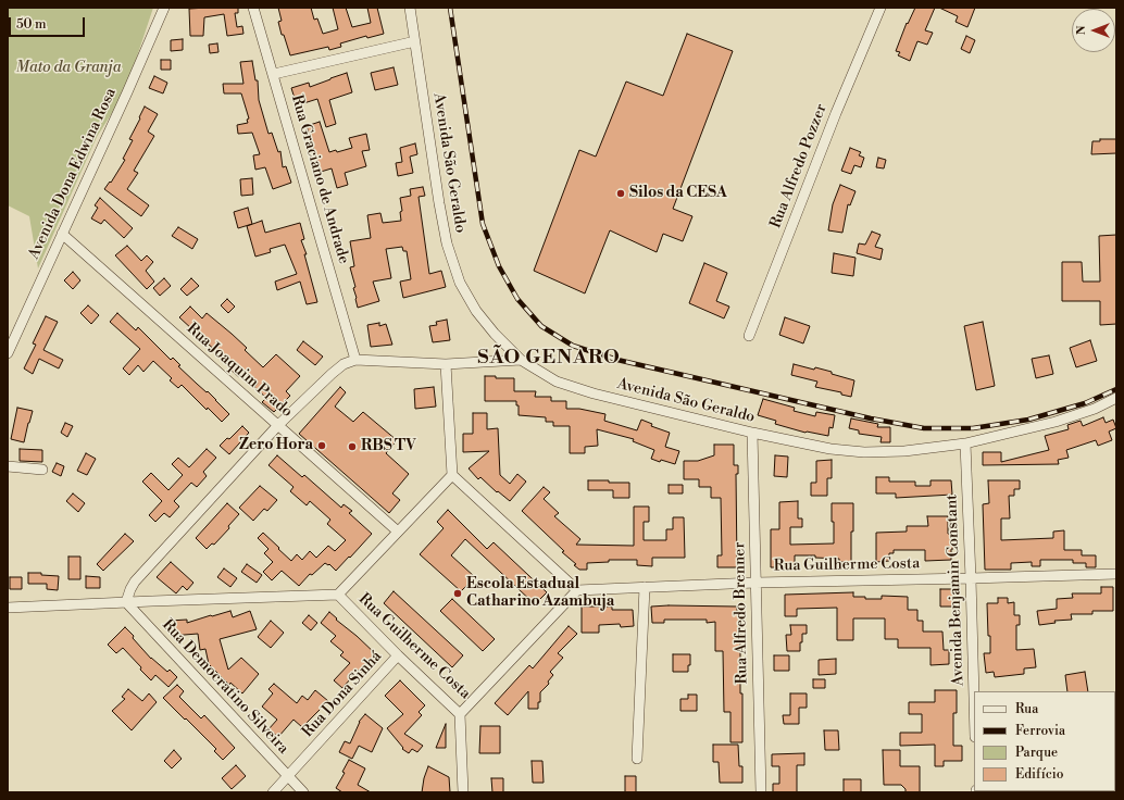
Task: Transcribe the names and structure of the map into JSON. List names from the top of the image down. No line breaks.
{"streets":{"street":["Avenida São Geraldo","Rua Alfredo Pozzer","Avenida Dona Edwina Rosa","Rua Graciano de Andrade","Rua Joaquim Prado","Rua Guilherme Costa","Avenida Benjamin Constant","Rua Alfredo Brenner","Rua Democratino Silveira","Rua Dona Sinhá"]},"crossings":[["Avenida São Geraldo","Avenida Benjamin Constant"],["Avenida São Geraldo","Rua Alfredo Brenner"],["Avenida Dona Edwina Rosa","Rua Joaquim Prado"],["Rua Joaquim Prado","Rua Guilherme Costa"],["Rua Guilherme Costa","Avenida Benjamin Constant"],["Rua Guilherme Costa","Rua Alfredo Brenner"],["Rua Guilherme Costa","Rua Democratino Silveira"],["Rua Guilherme Costa","Rua Dona Sinhá"],["Rua Democratino Silveira","Rua Dona Sinhá"]],"districts":["SÃO GENARO"],"parks":["Mato da Granja"],"places":["Silos da CESA","Zero Hora","RBS TV","Escola Estadual Catharino Azambuja"],"legend":["Rua","Ferrovia","Parque","Edifício"],"scale_bar":"50 m","north":"left"}
